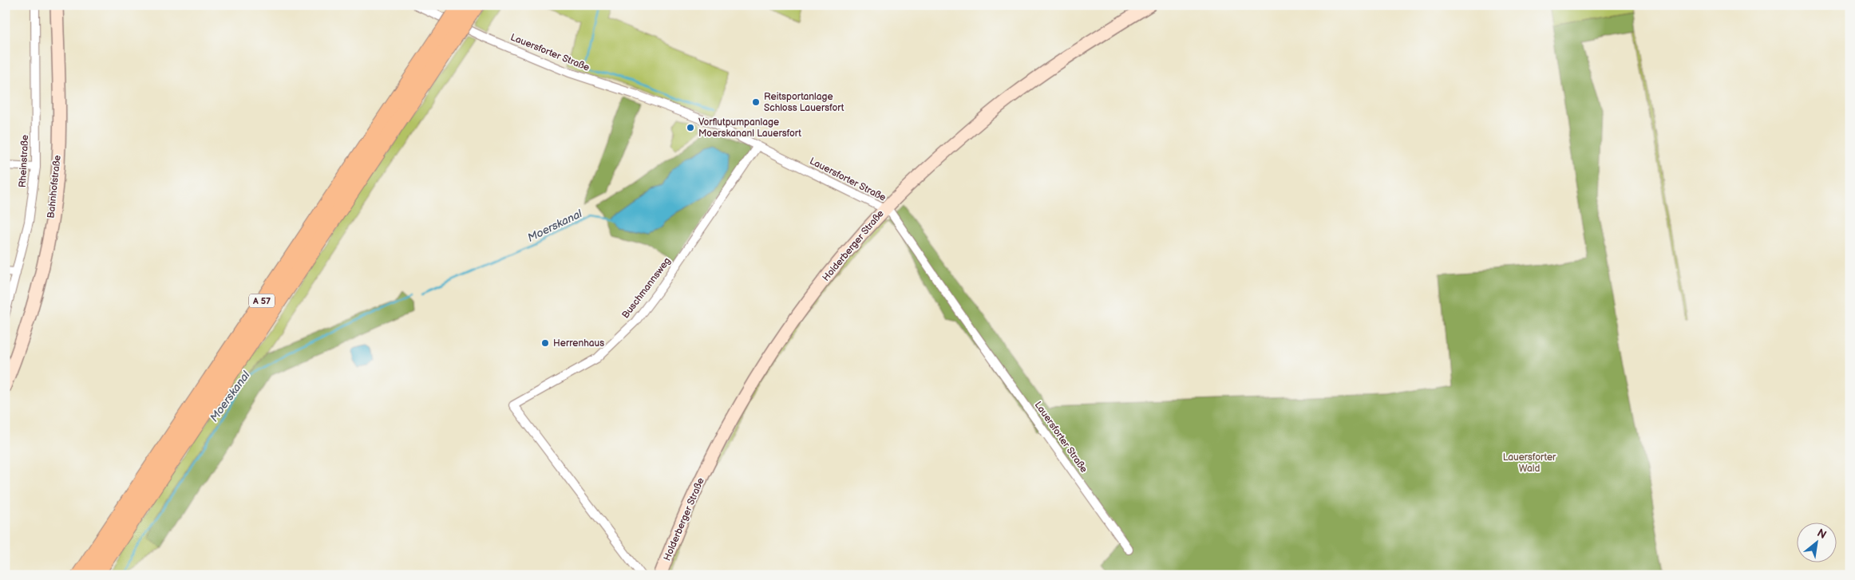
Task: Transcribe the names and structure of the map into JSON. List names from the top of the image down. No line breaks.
{"streets":{"highway":["A 57"],"main road":["Bahnhofstraße","Holderberger Straße"],"street":["Lauersforter Straße","Rheinstraße","Buschmannsweg"]},"crossings":[["Lauersforter Straße","Holderberger Straße"],["Lauersforter Straße","Buschmannsweg"]],"water":["Moerskanal"],"parks":["Lauersforter Wald"],"places":["Reitsportanlage Schloss Lauersfort","Vorflutpumpanlage Moerskananl Lauersfort","Herrenhaus"],"north":"top right"}
